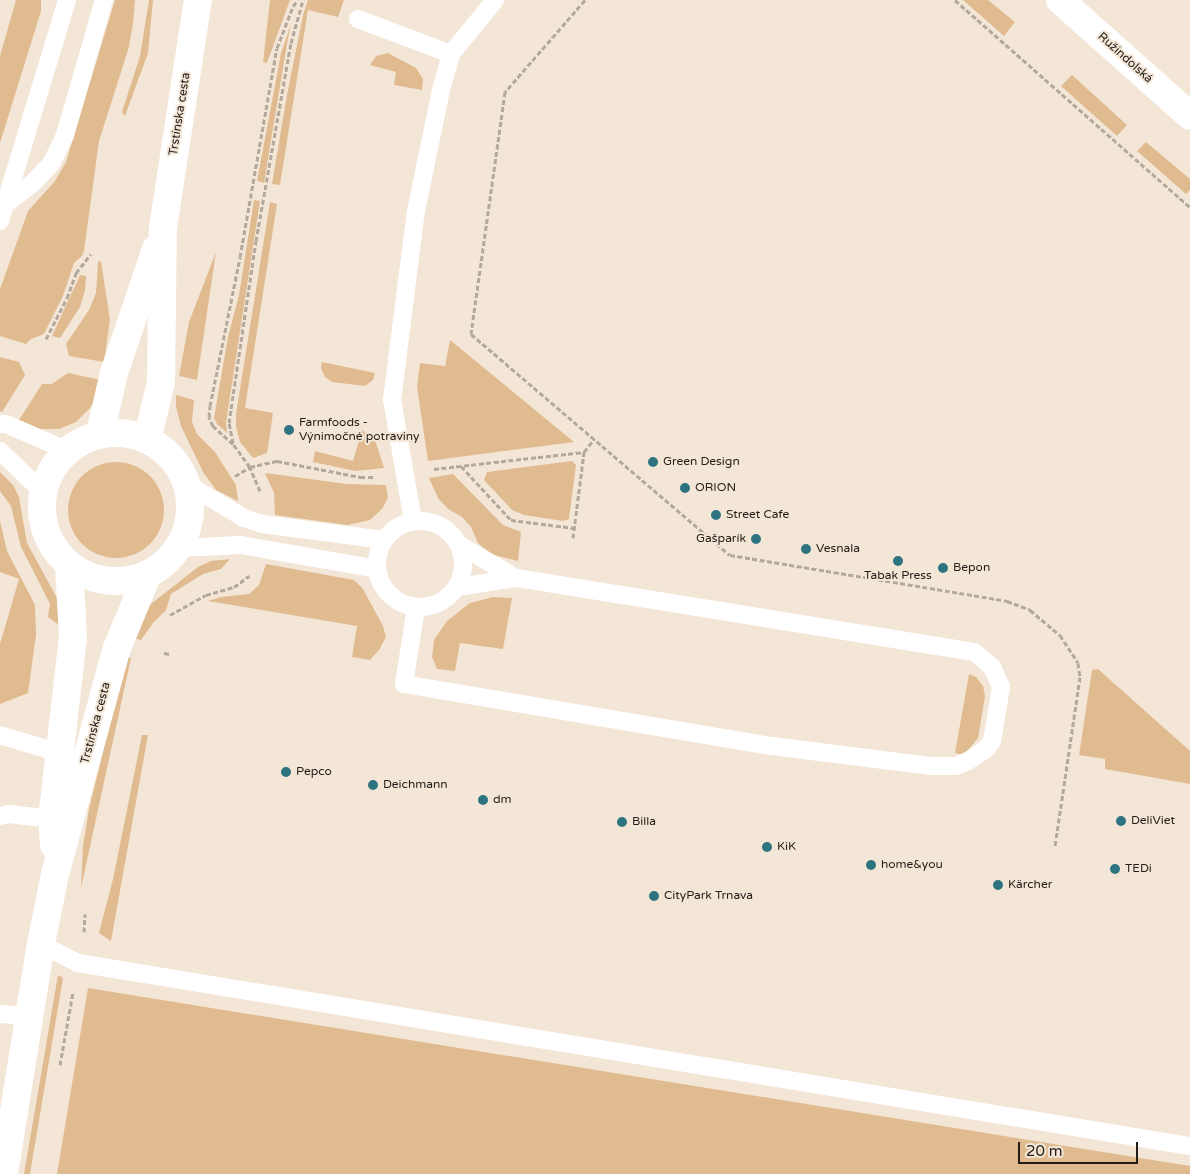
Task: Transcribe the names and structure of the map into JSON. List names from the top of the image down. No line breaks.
{"streets":{"main road":["Ružindolská","Trstínska cesta"]},"places":["Farmfoods - Výnimočné potraviny","Green Design","ORION","Street Cafe","Gašparík","Vesnala","Tabak Press","Bepon","Pepco","Deichmann","dm","DeliViet","Billa","KiK","home&you","TEDi","Kärcher","CityPark Trnava"],"scale_bar":"20 m"}
